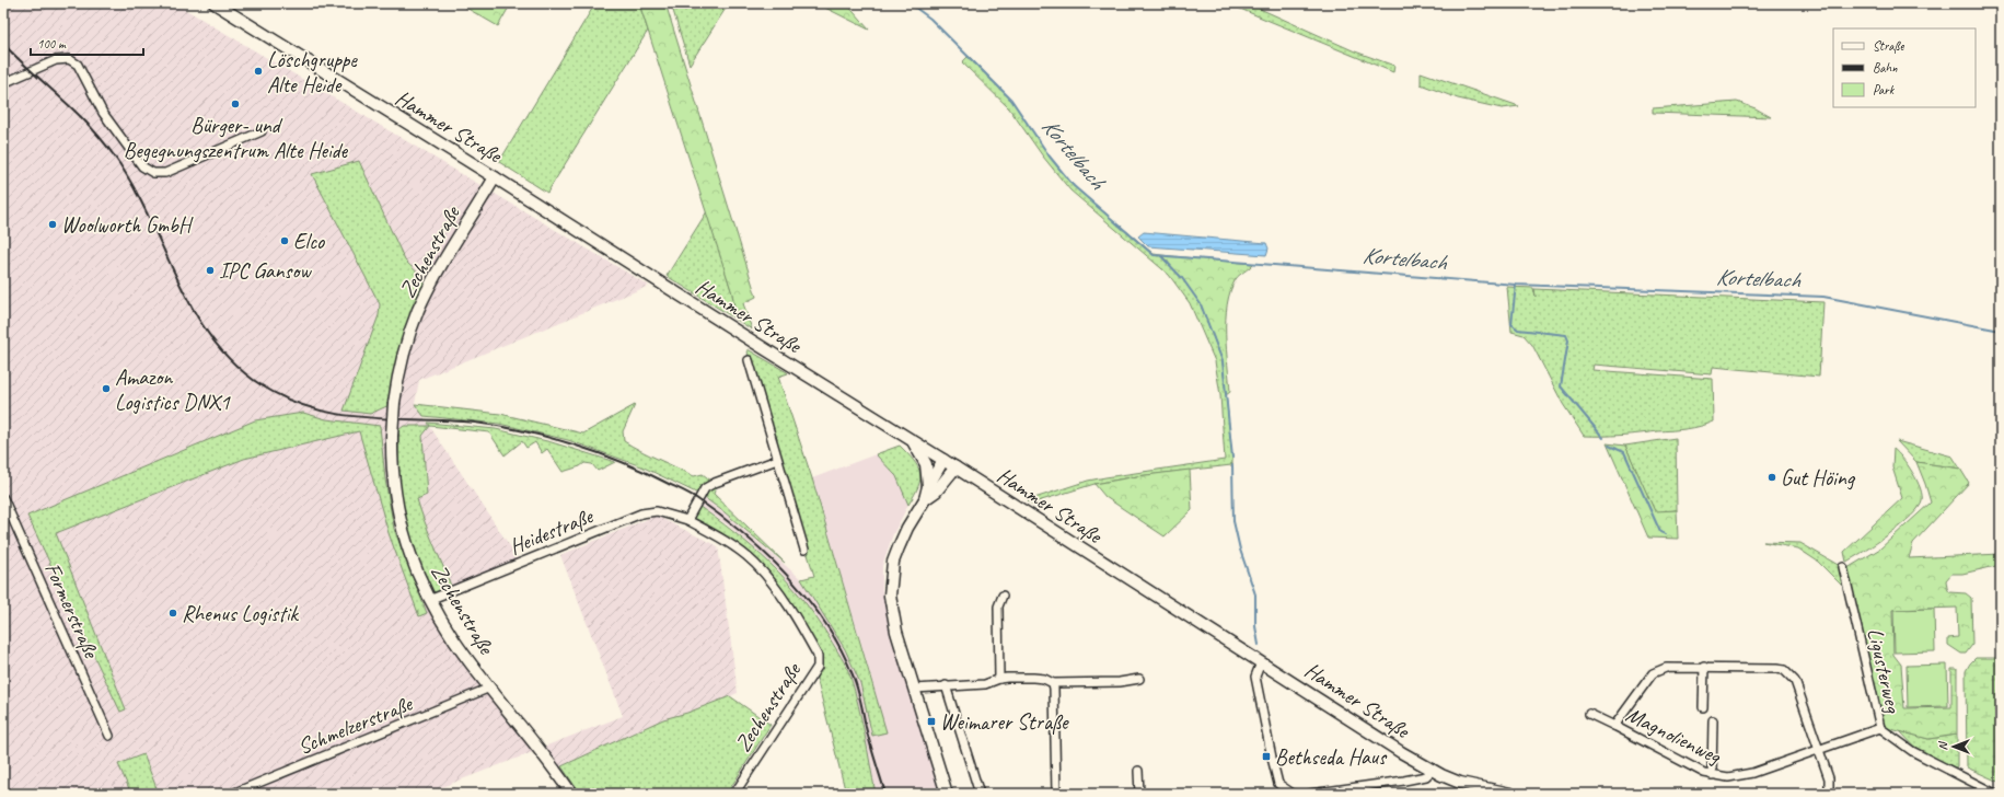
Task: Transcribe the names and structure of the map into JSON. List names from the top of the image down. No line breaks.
{"streets":{"main road":["Hammer Straße","Zechenstraße"],"street":["Heidestraße","Formerstraße","Ligusterweg","Schmelzerstraße","Magnolienweg"]},"crossings":[["Hammer Straße","Zechenstraße"],["Zechenstraße","Heidestraße"],["Zechenstraße","Schmelzerstraße"],["Ligusterweg","Magnolienweg"]],"water":["Kortelbach"],"places":{"other":["Löschgruppe Alte Heide","Bürger- und Begegnungszentrum Alte Heide","Woolworth GmbH","Elco","IPC Gansow","Amazon Logistics DNX1","Gut Höing","Rhenus Logistik"],"transit":["Weimarer Straße","Bethseda Haus"]},"legend":["Straße","Bahn","Park"],"scale_bar":"100 m","north":"left"}
